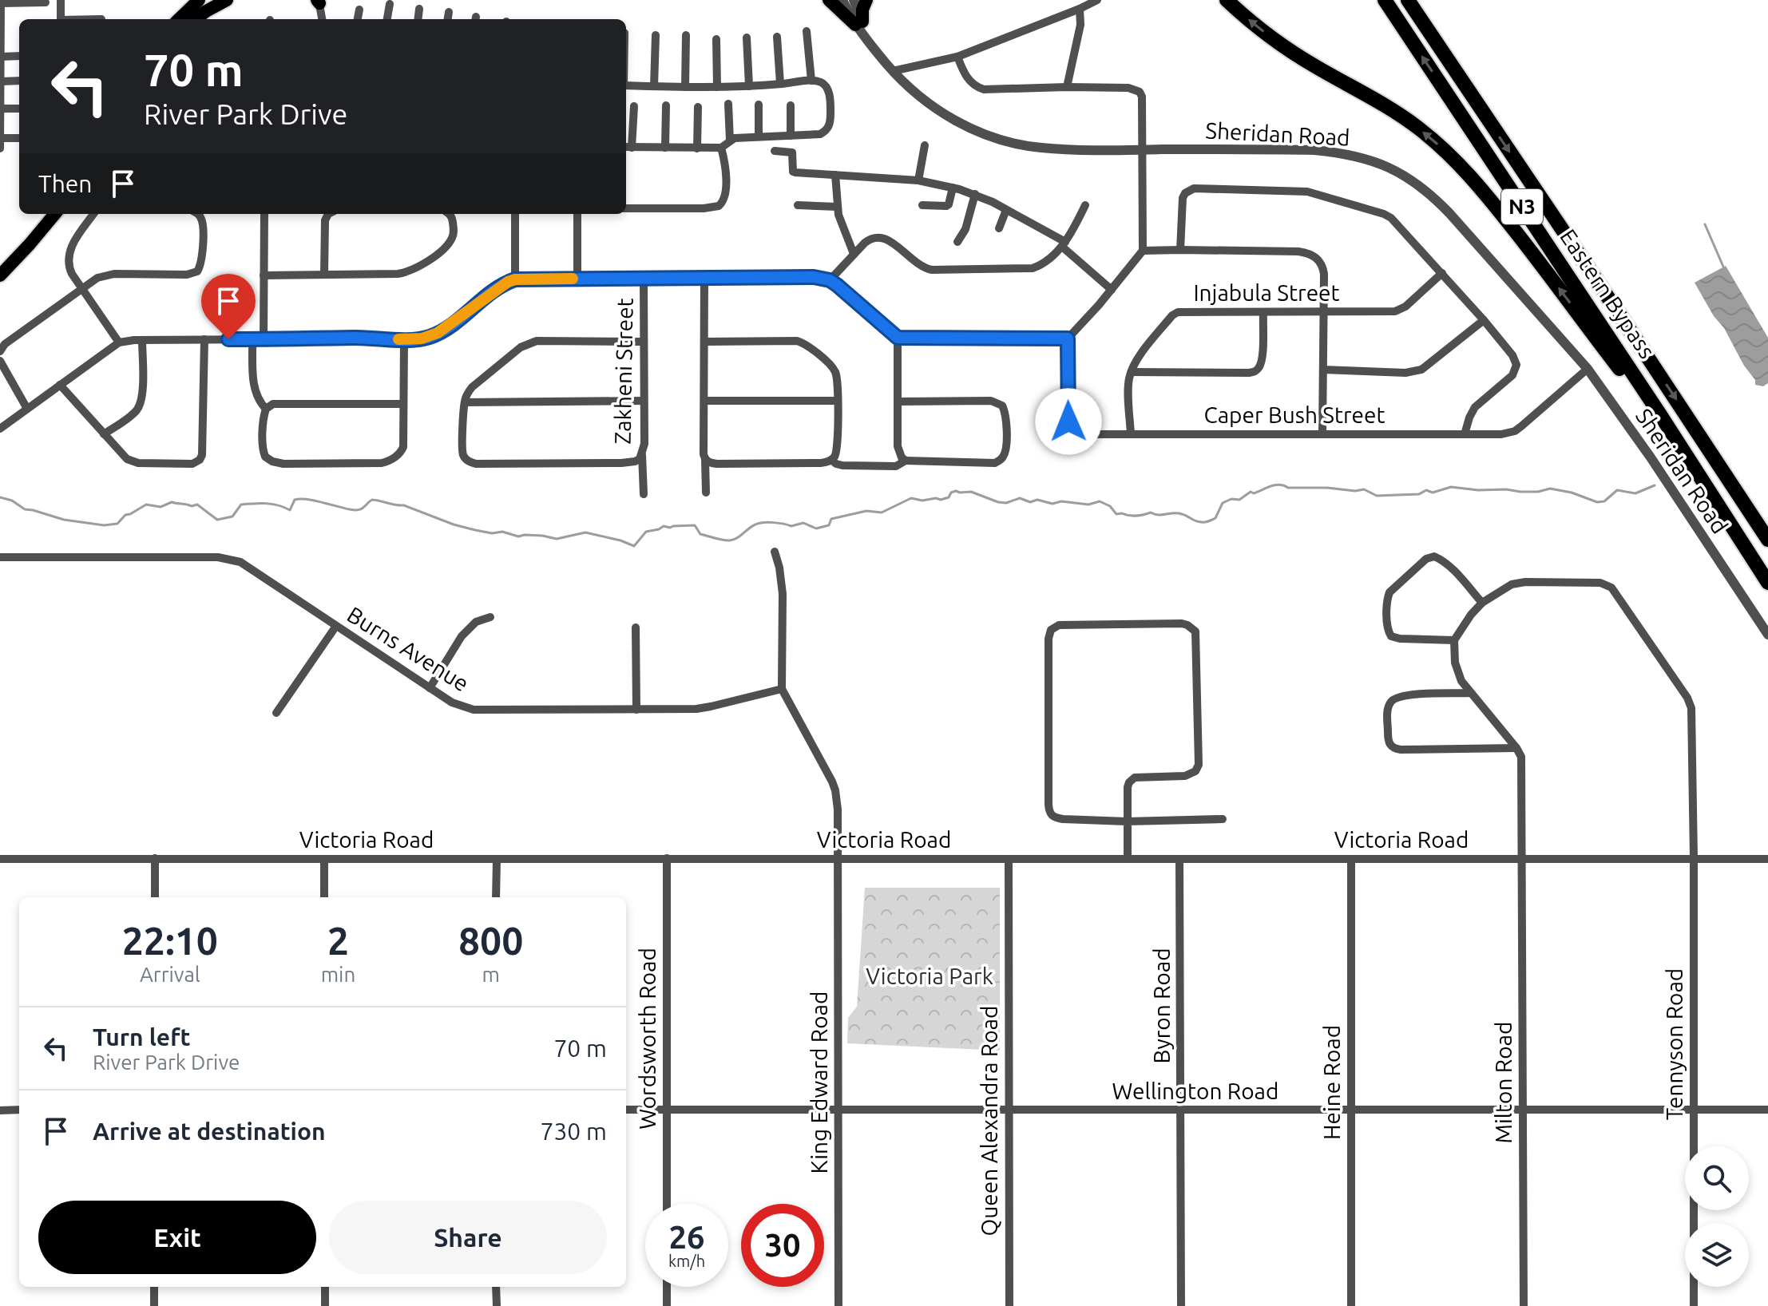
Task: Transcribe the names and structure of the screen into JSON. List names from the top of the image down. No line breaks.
{"streets":{"highway":["N3","Eastern Bypass"],"street":["Sheridan Road","Injabula Street","Zakheni Street","Caper Bush Street","Burns Avenue","Victoria Road","Byron Road","Wordsworth Road","Tennyson Road","King Edward Road","Heine Road","Milton Road","Wellington Road","Queen Alexandra Road"]},"crossings":[["Sheridan Road","Caper Bush Street"],["Injabula Street","Caper Bush Street"],["Victoria Road","Byron Road"],["Victoria Road","Wordsworth Road"],["Victoria Road","Tennyson Road"],["Victoria Road","King Edward Road"],["Victoria Road","Heine Road"],["Victoria Road","Milton Road"],["Victoria Road","Queen Alexandra Road"],["Byron Road","Wellington Road"],["Wordsworth Road","Wellington Road"],["Tennyson Road","Wellington Road"],["King Edward Road","Wellington Road"],["Heine Road","Wellington Road"],["Milton Road","Wellington Road"],["Wellington Road","Queen Alexandra Road"]],"parks":["Victoria Park"],"page":{"turn":["70 m","River Park Drive"],"then":"Then","eta":["22:10","Arrival","2","min","800","m"],"list":[{"name":"Turn left","note":"River Park Drive","value":"70 m"},{"name":"Arrive at destination","value":"730 m"}],"buttons":["Exit","Share"],"speed":"26 km/h","limit":"30"}}
